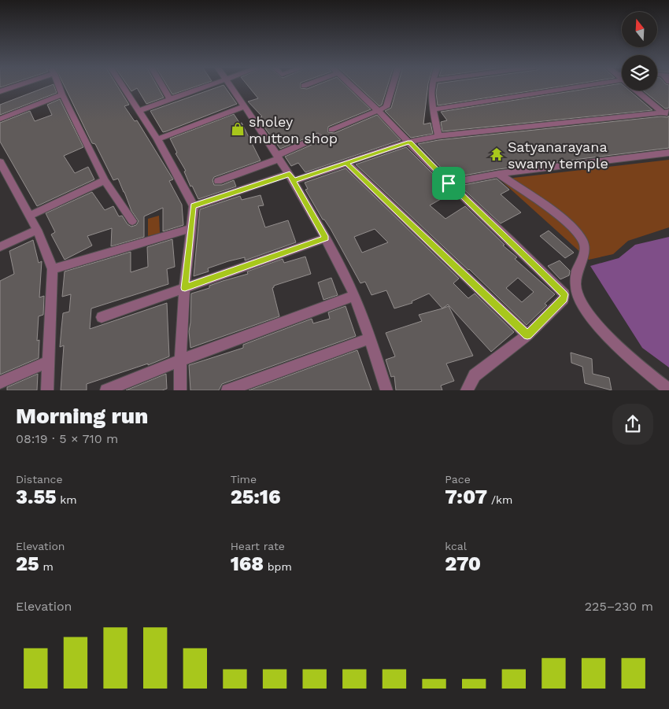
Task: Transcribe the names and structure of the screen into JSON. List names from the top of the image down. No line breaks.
{"places":{"shop":["sholey mutton shop"],"temple":["Satyanarayana swamy temple"]},"north":"top","page":{"heading":["Morning run","08:19 · 5 × 710 m"],"stats":[["Distance","3.55 km"],["Time","25:16"],["Pace","7:07 /km"],["Elevation","25 m"],["Heart rate","168 bpm"],["kcal","270"]],"chart":["Elevation","225–230 m"]}}
